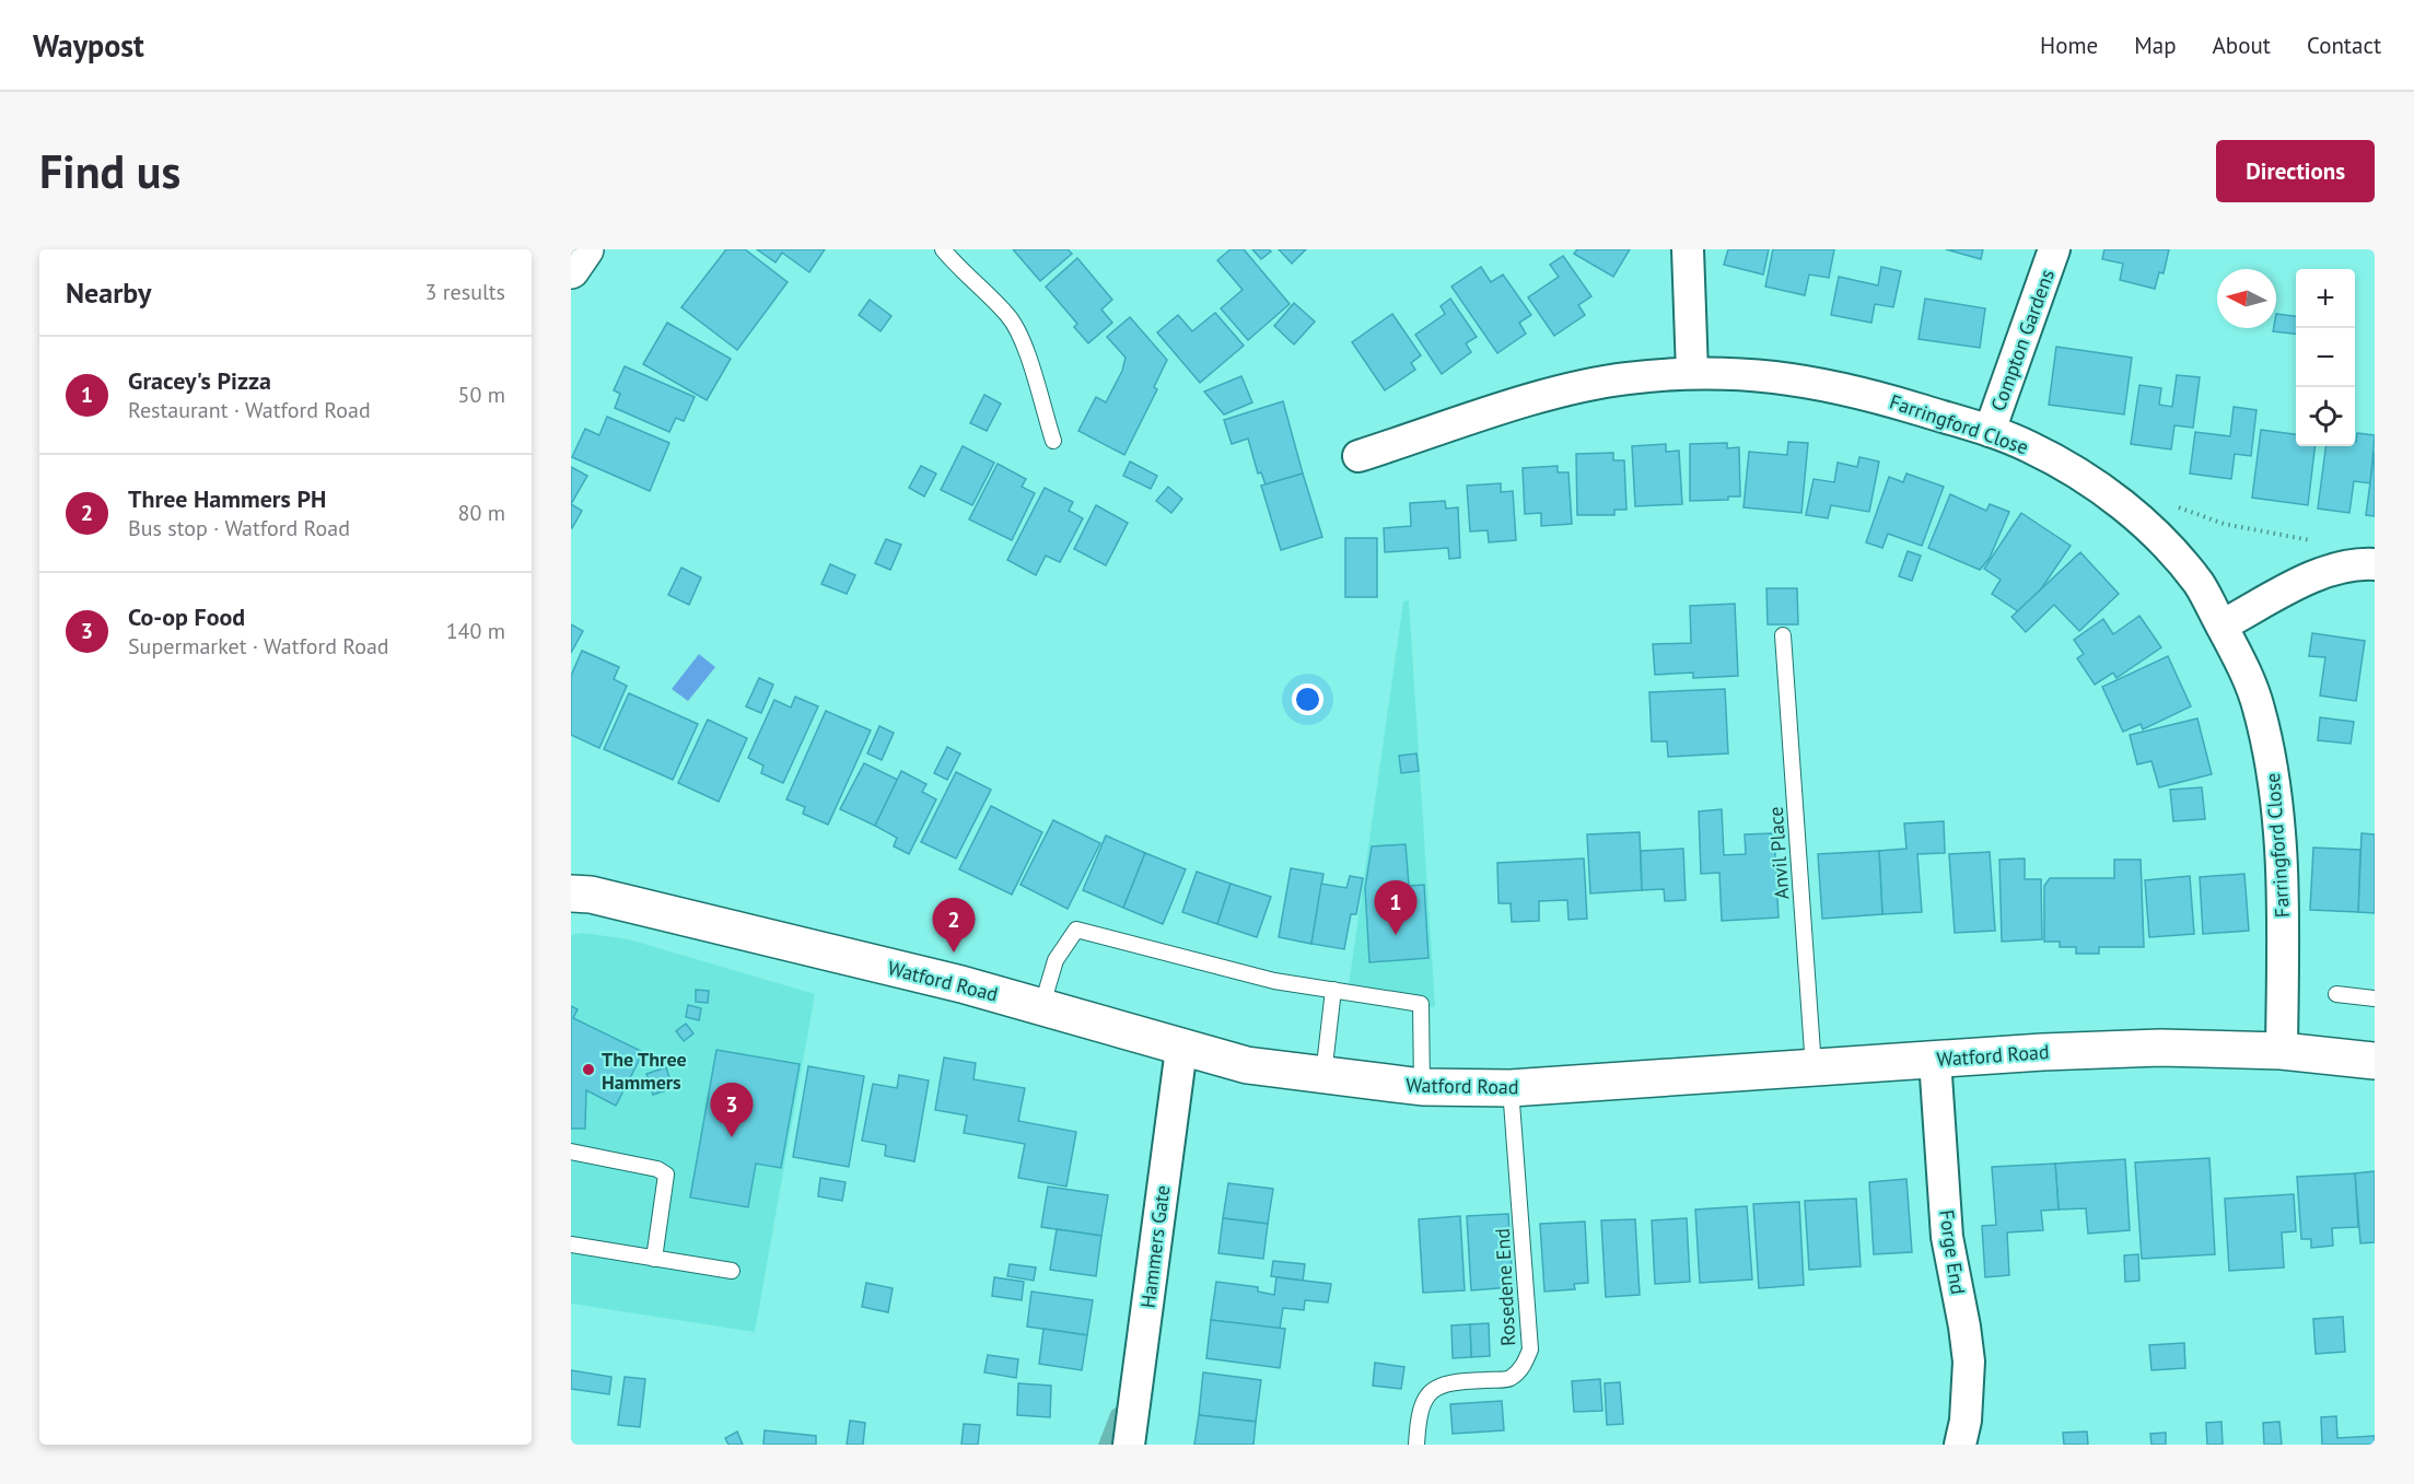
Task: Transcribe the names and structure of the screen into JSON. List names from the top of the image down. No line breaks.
{"streets":{"main road":["Watford Road"],"street":["Compton Gardens","Farringford Close","Hammers Gate","Forge End"],"lane":["Anvil Place","Rosedene End"]},"crossings":[["Compton Gardens","Farringford Close"],["Farringford Close","Watford Road"],["Anvil Place","Watford Road"],["Watford Road","Hammers Gate"],["Watford Road","Forge End"],["Watford Road","Rosedene End"]],"places":["The Three Hammers"],"north":"left","page":{"header":"Waypost","nav":["Home","Map","About","Contact"],"buttons":"Directions","title":"Find us","heading":["Nearby","3 results"],"map_buttons":["+","−"],"list":[{"mark":"1","name":"Gracey's Pizza","note":"Restaurant · Watford Road","value":"50 m"},{"mark":"2","name":"Three Hammers PH","note":"Bus stop · Watford Road","value":"80 m"},{"mark":"3","name":"Co-op Food","note":"Supermarket · Watford Road","value":"140 m"}],"pins":["1","2","3"]}}
